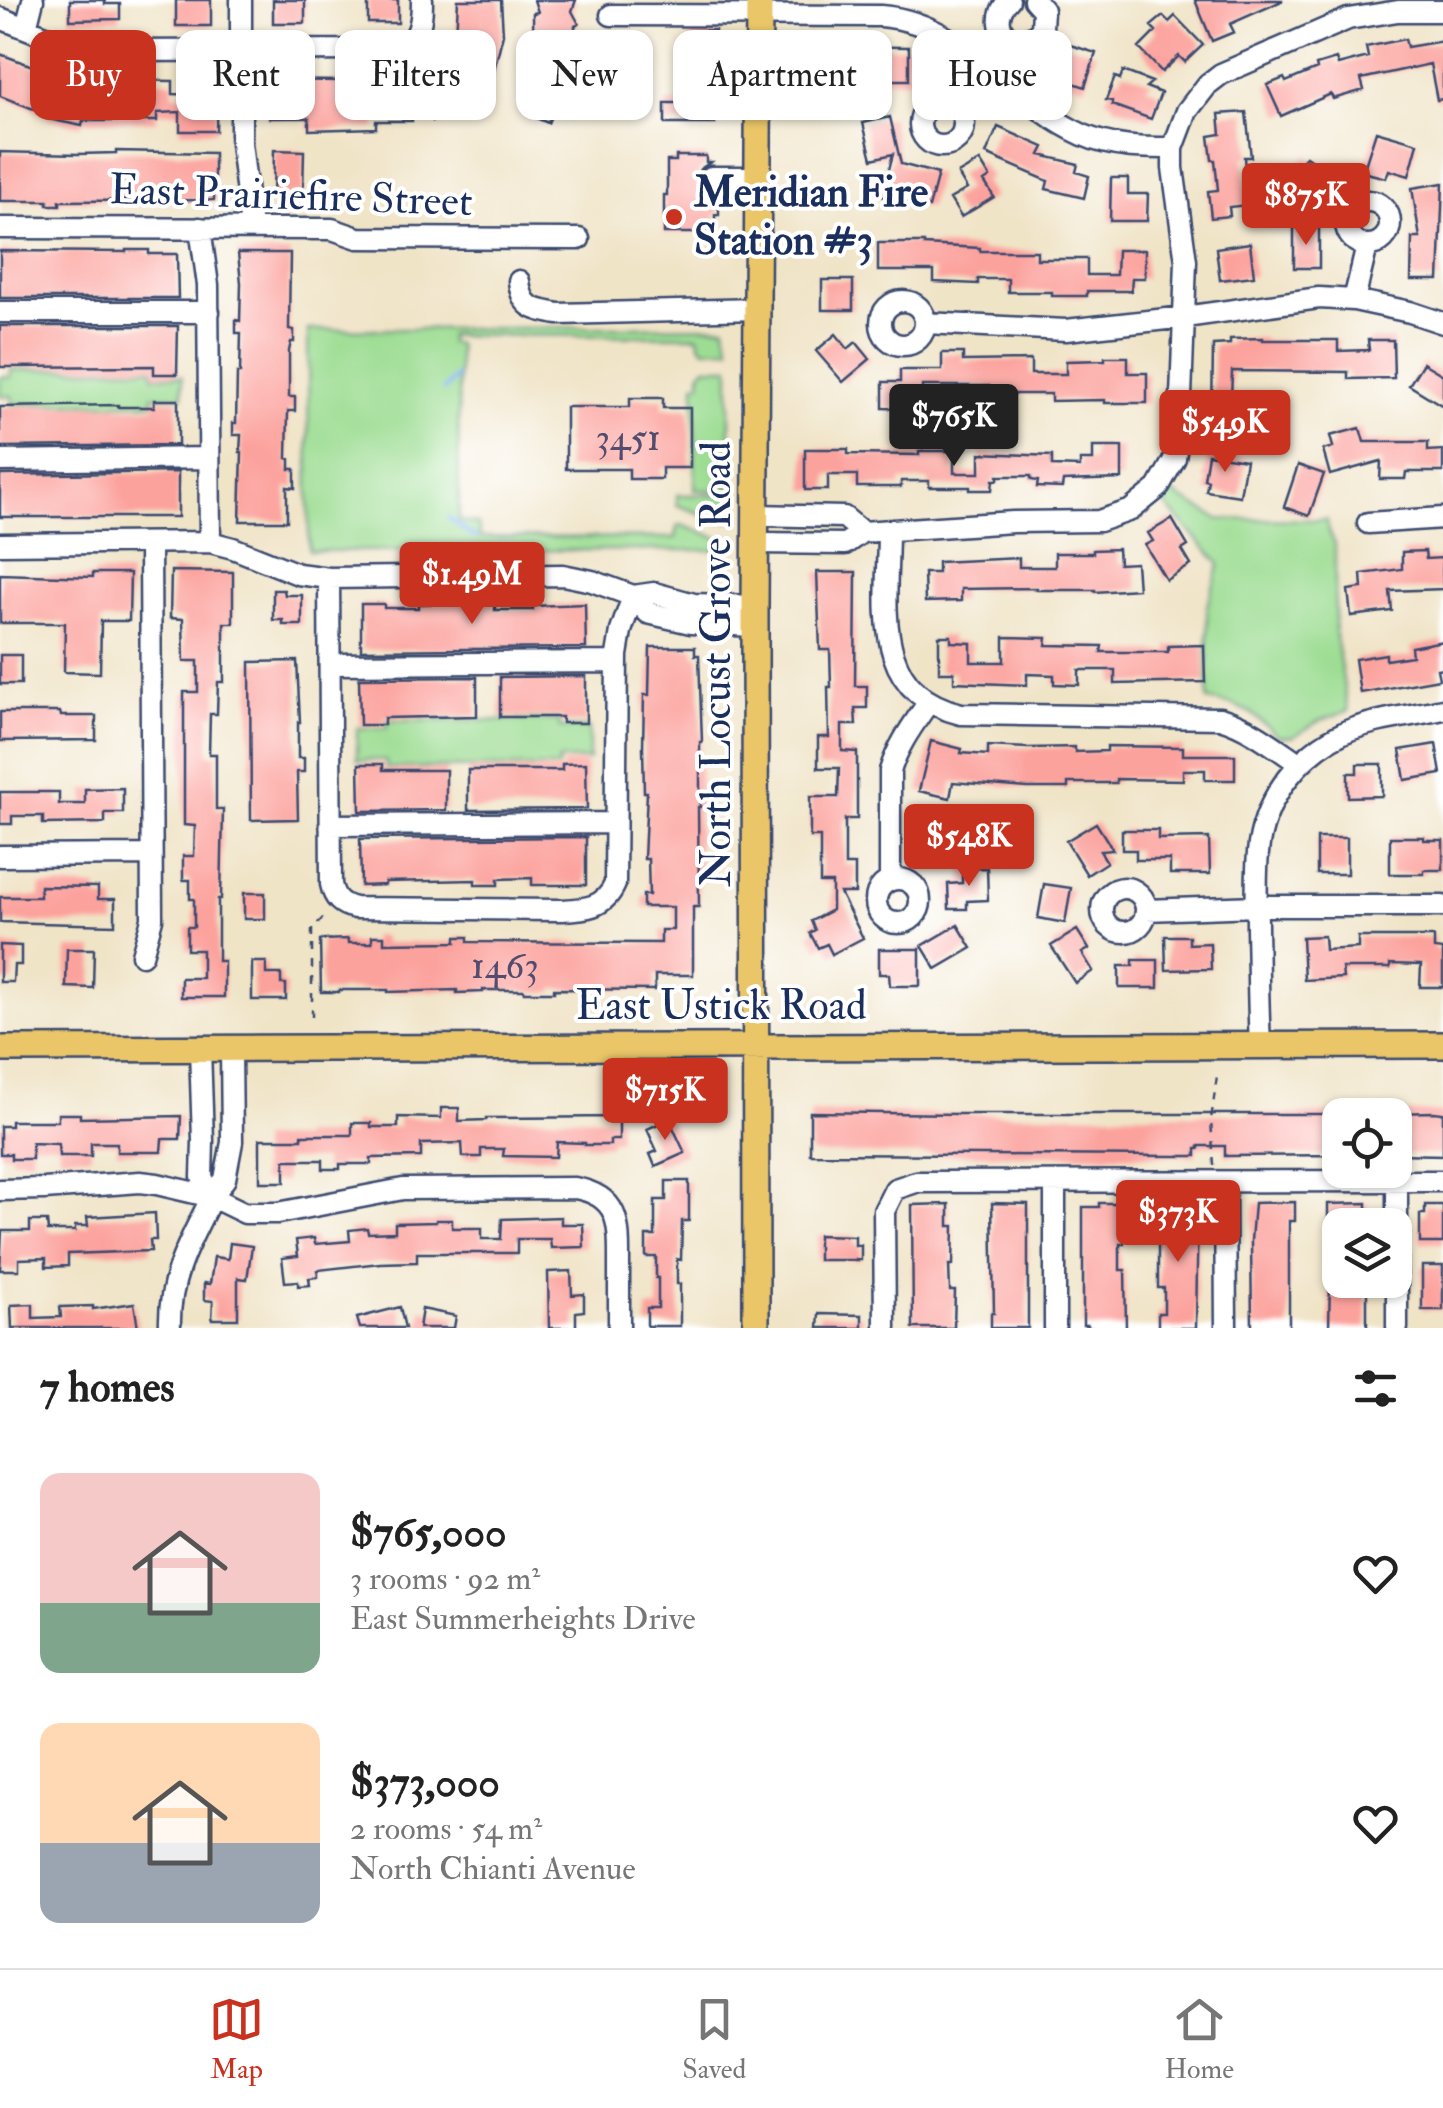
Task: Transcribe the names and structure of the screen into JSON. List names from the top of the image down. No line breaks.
{"streets":{"main road":["North Locust Grove Road","East Ustick Road"],"street":["East Prairiefire Street"]},"crossings":[["North Locust Grove Road","East Ustick Road"]],"places":["Meridian Fire Station #3"],"house_numbers":["3451","1463"],"page":{"chip":["Buy","Rent","Filters","New","Apartment","House"],"price":["$875K","$765K","$549K","$1.49M","$548K","$715K","$373K"],"heading":"7 homes","list":[{"name":"$765,000","note":"3 rooms · 92 m² · East Summerheights Drive"},{"name":"$373,000","note":"2 rooms · 54 m² · North Chianti Avenue"}],"tabs":["Map","Saved","Home"]}}
